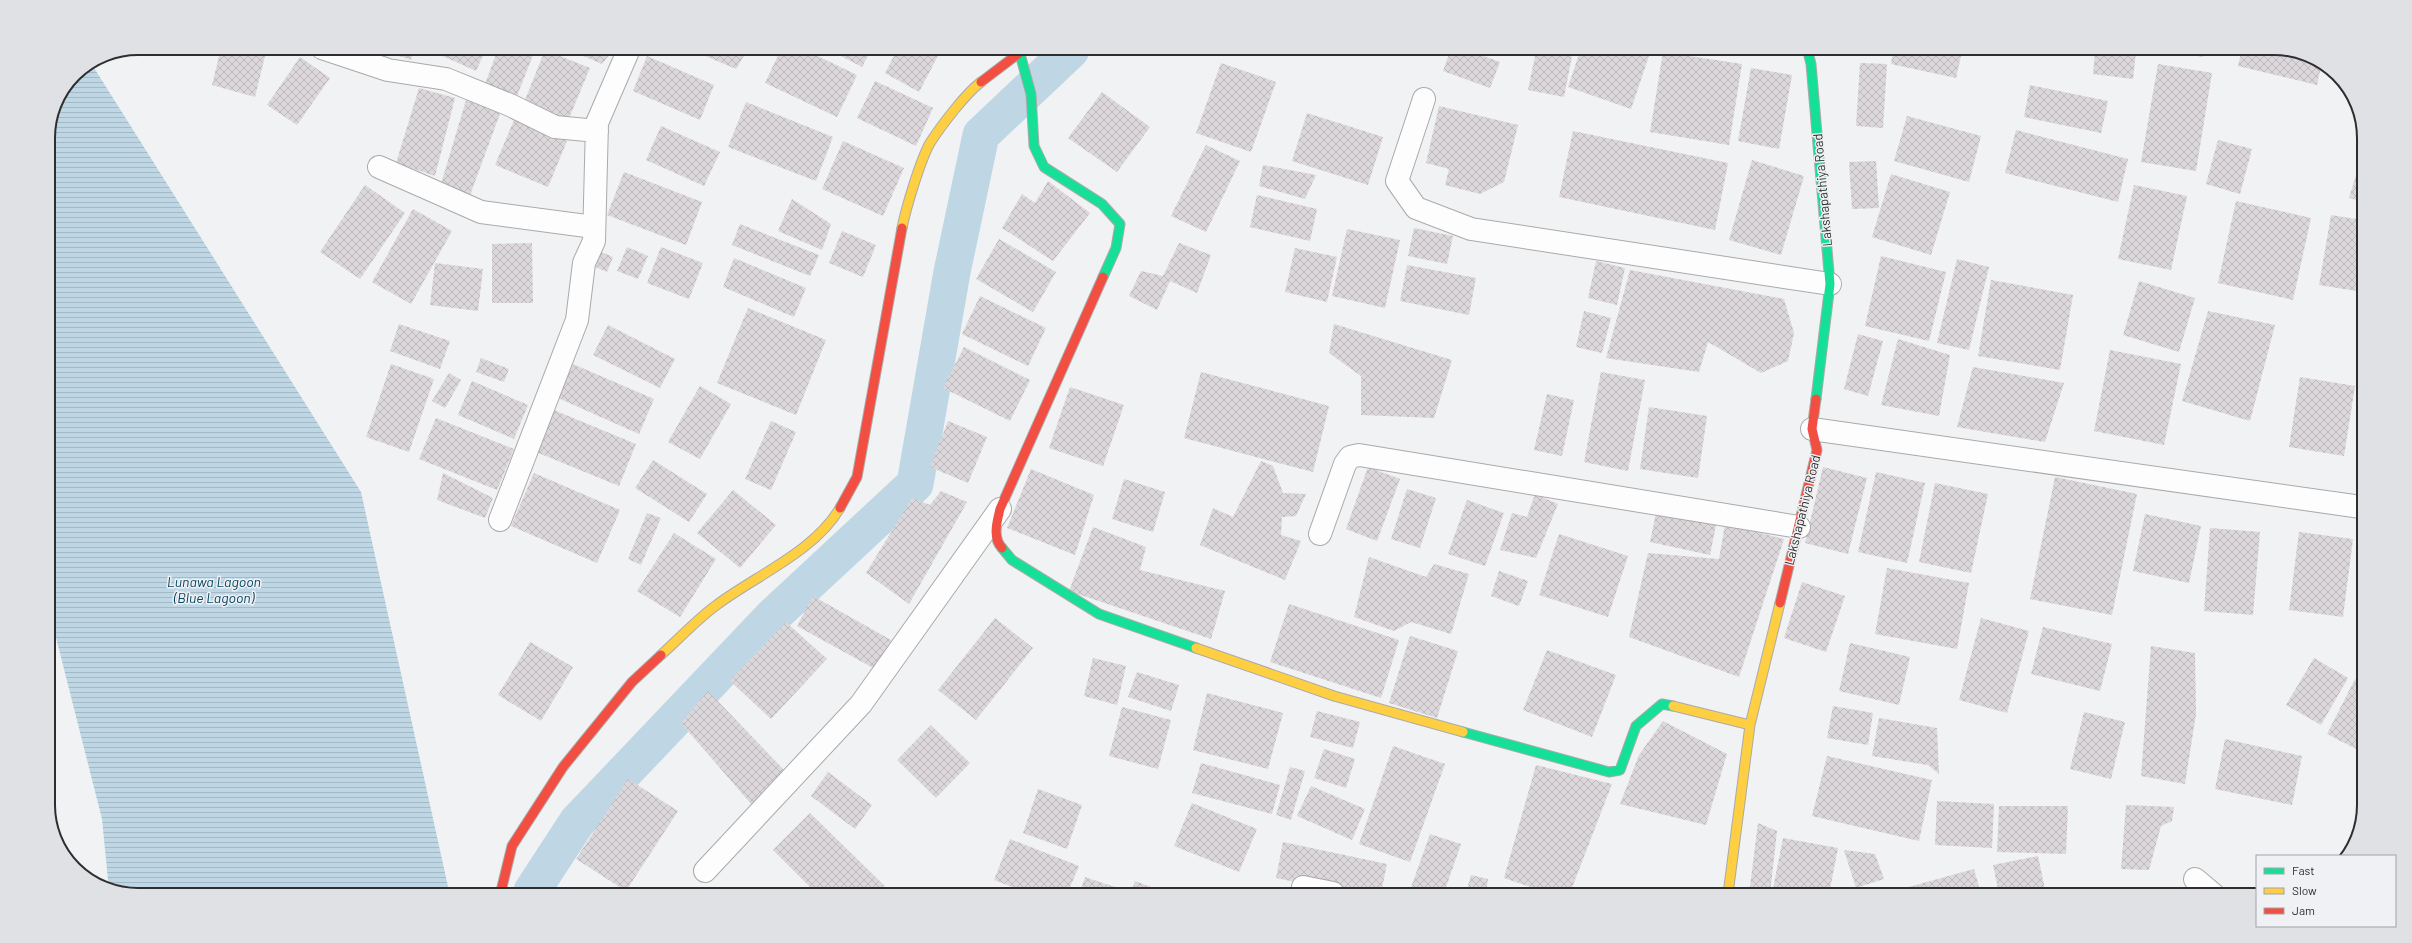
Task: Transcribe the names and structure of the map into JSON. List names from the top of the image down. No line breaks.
{"streets":{"street":["Lakshapathiya Road"]},"water":["Lunawa Lagoon (Blue Lagoon)"],"legend":["Fast","Slow","Jam"]}
